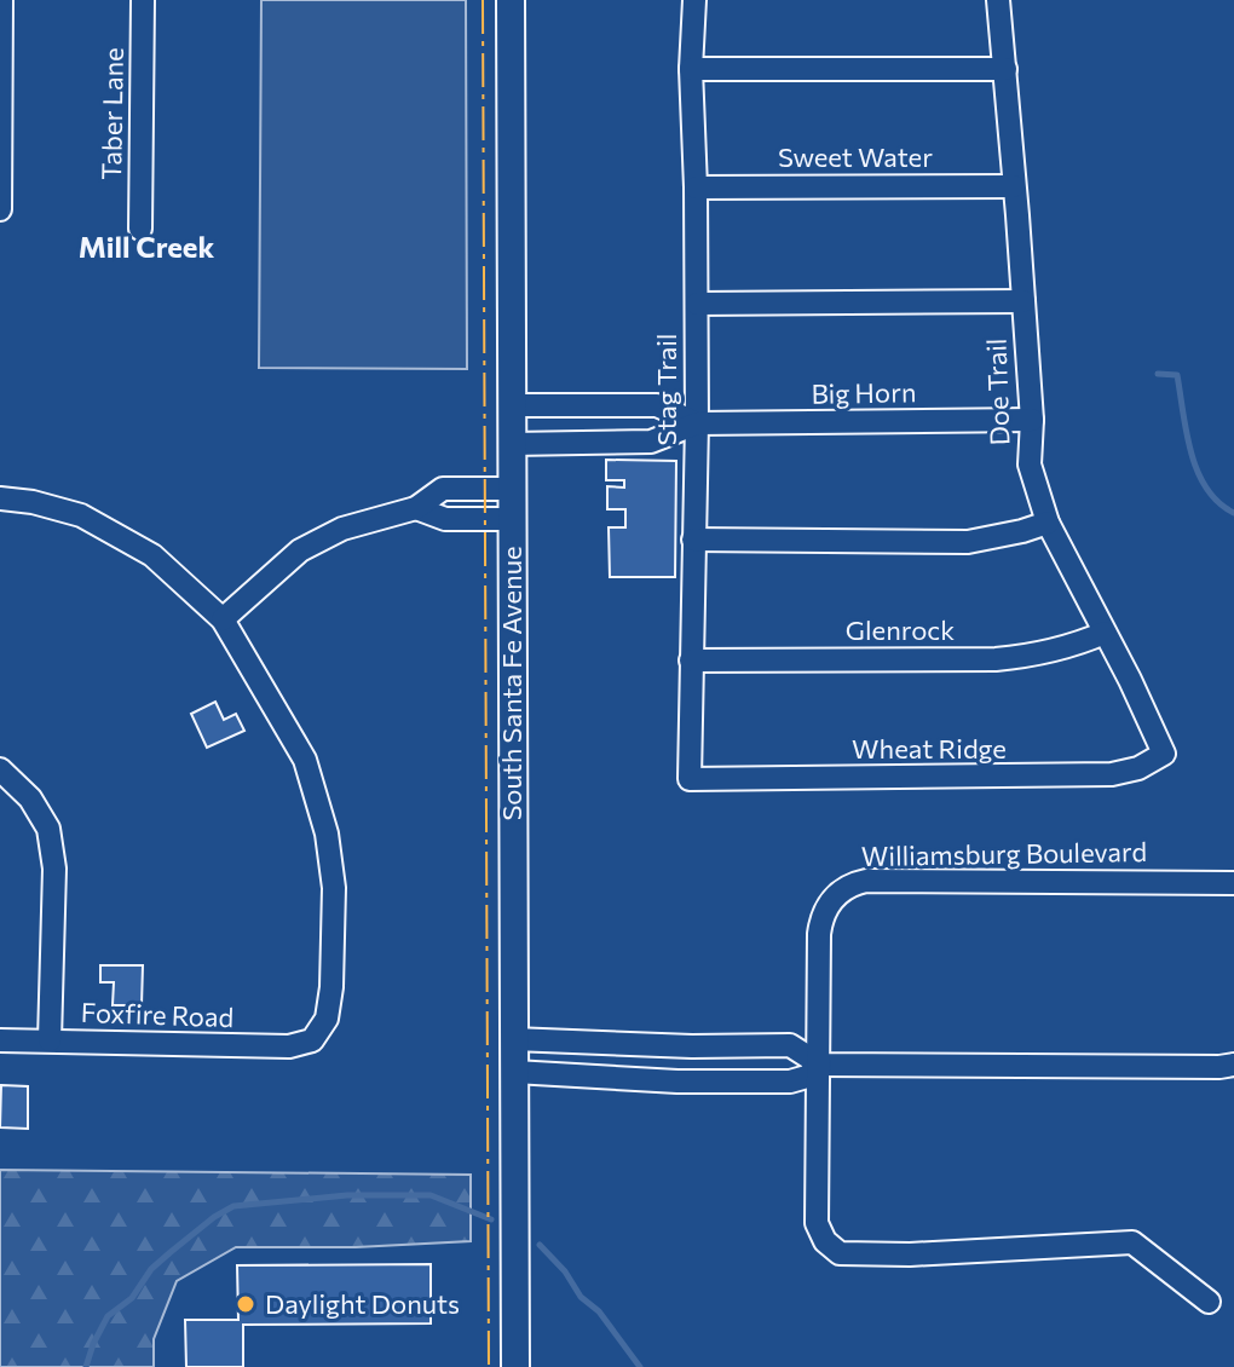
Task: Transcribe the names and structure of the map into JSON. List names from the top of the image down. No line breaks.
{"streets":{"main road":["South Santa Fe Avenue"],"street":["Taber Lane","Sweet Water","Stag Trail","Doe Trail","Big Horn","Glenrock","Wheat Ridge","Williamsburg Boulevard","Foxfire Road"]},"crossings":[["Sweet Water","Stag Trail"],["Sweet Water","Doe Trail"],["Stag Trail","Big Horn"],["Stag Trail","Glenrock"],["Stag Trail","Wheat Ridge"],["Doe Trail","Big Horn"],["Doe Trail","Glenrock"],["Doe Trail","Wheat Ridge"],["Big Horn","South Santa Fe Avenue"]],"districts":["Mill Creek"],"places":["Daylight Donuts"]}
